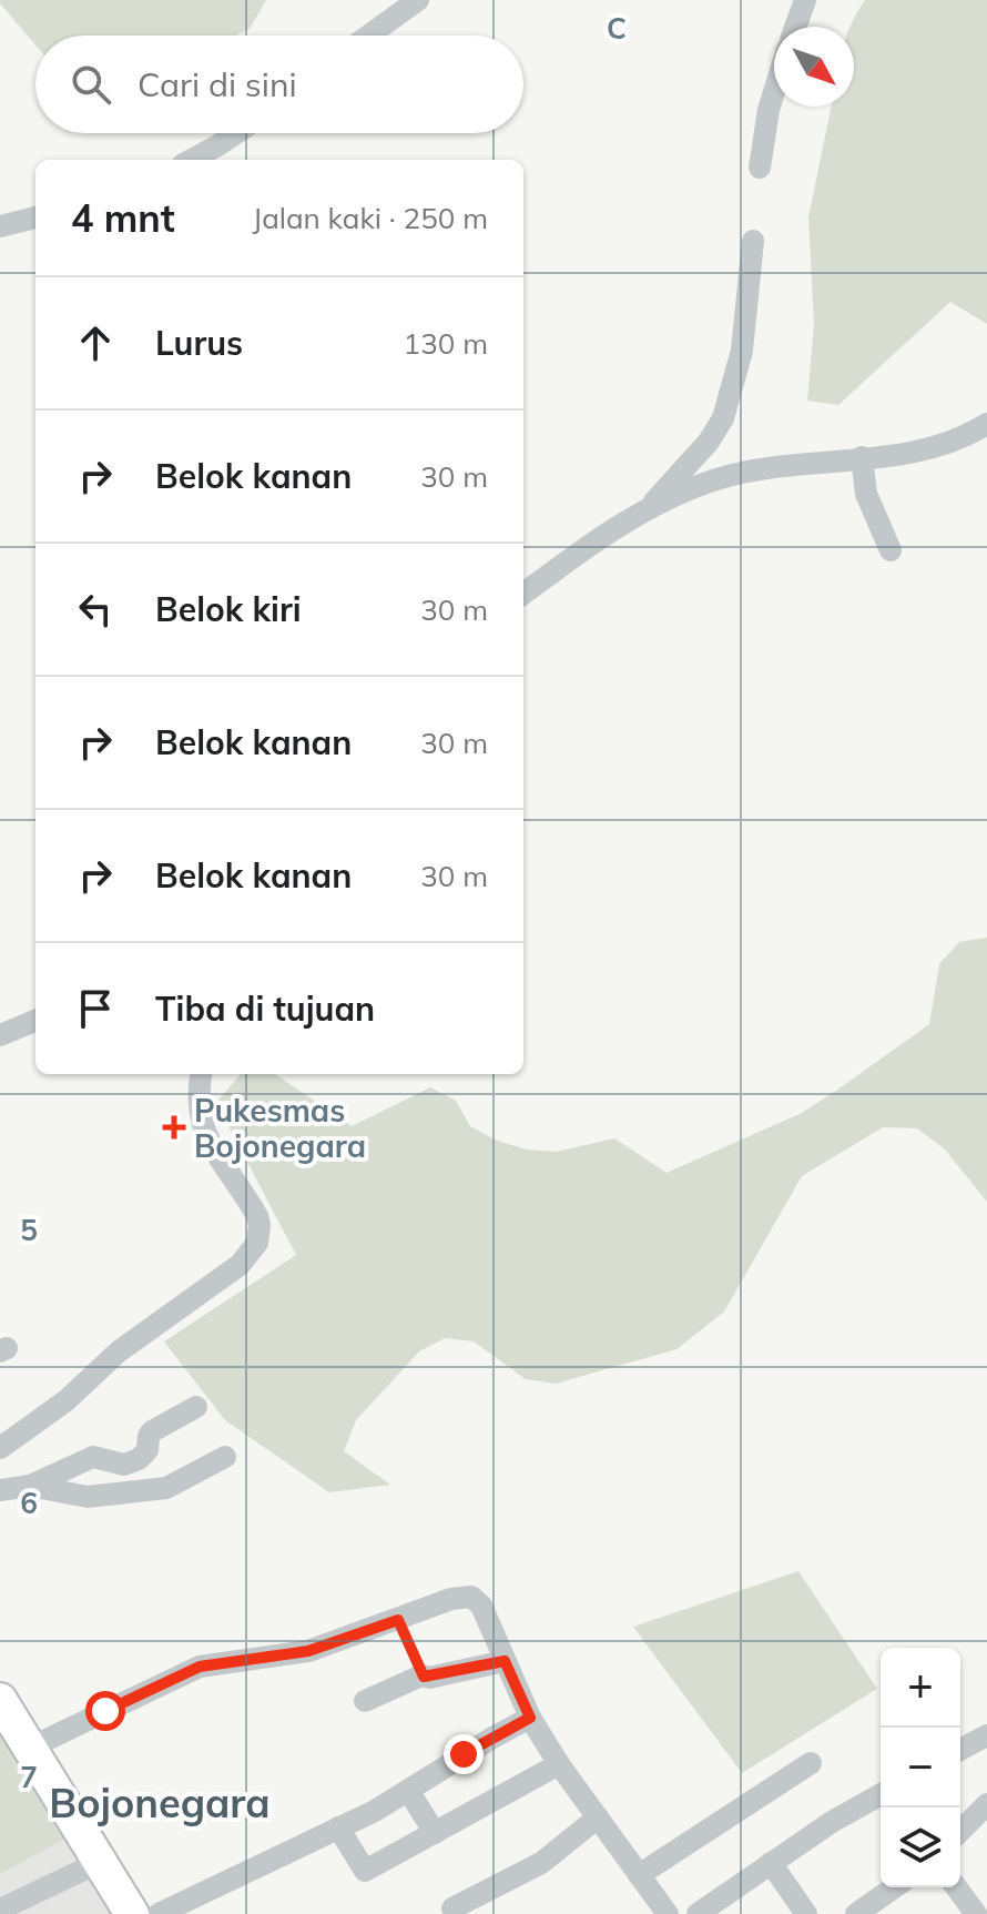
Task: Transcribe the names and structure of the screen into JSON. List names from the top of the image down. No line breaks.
{"districts":["Bojonegara"],"places":{"health":["Pukesmas Bojonegara"]},"north":"bottom right","page":{"search":"Cari di sini","heading":["4 mnt","Jalan kaki · 250 m"],"list":[["Lurus","130 m"],["Belok kanan","30 m"],["Belok kiri","30 m"],["Belok kanan","30 m"],["Belok kanan","30 m"],"Tiba di tujuan"],"map_buttons":["+","−"]},"grid":{"columns":["C"],"rows":["5","6","7"]}}
